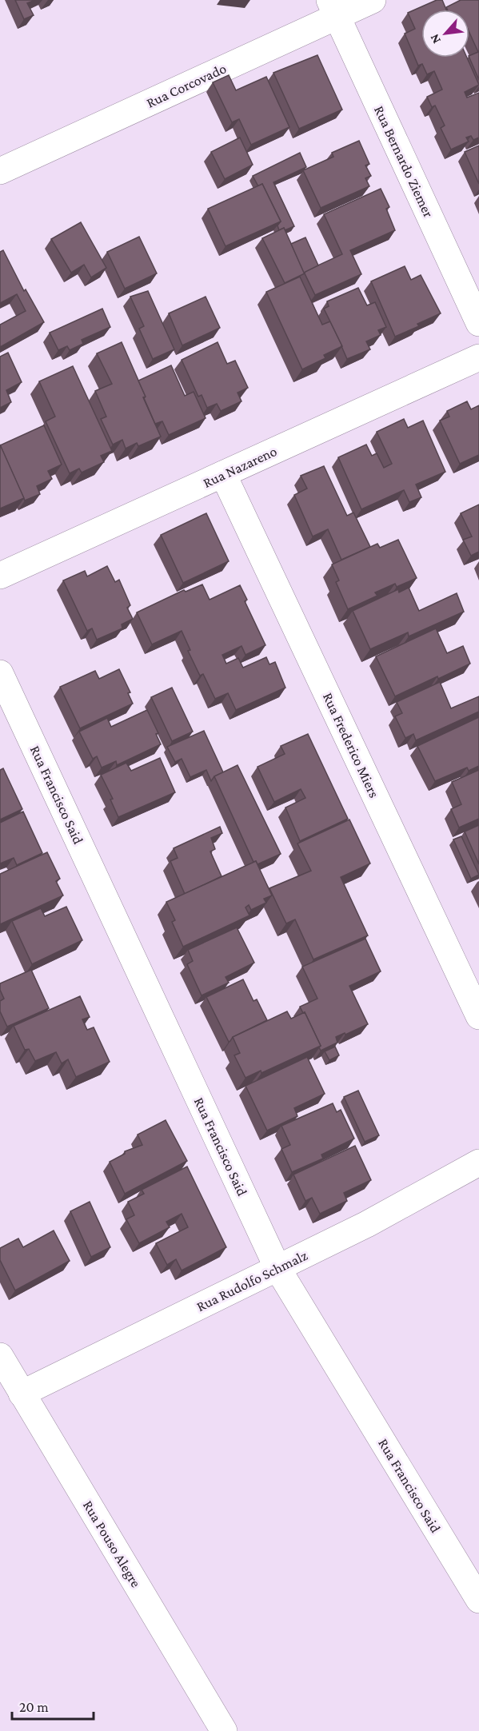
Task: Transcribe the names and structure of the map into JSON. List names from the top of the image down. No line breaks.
{"streets":{"street":["Rua Corcovado","Rua Bernardo Ziemer","Rua Nazareno","Rua Frederico Miers","Rua Francisco Said","Rua Rudolfo Schmalz","Rua Pouso Alegre"]},"crossings":[["Rua Corcovado","Rua Bernardo Ziemer"],["Rua Nazareno","Rua Frederico Miers"],["Rua Francisco Said","Rua Rudolfo Schmalz"],["Rua Rudolfo Schmalz","Rua Pouso Alegre"]],"scale_bar":"20 m","north":"bottom left"}
